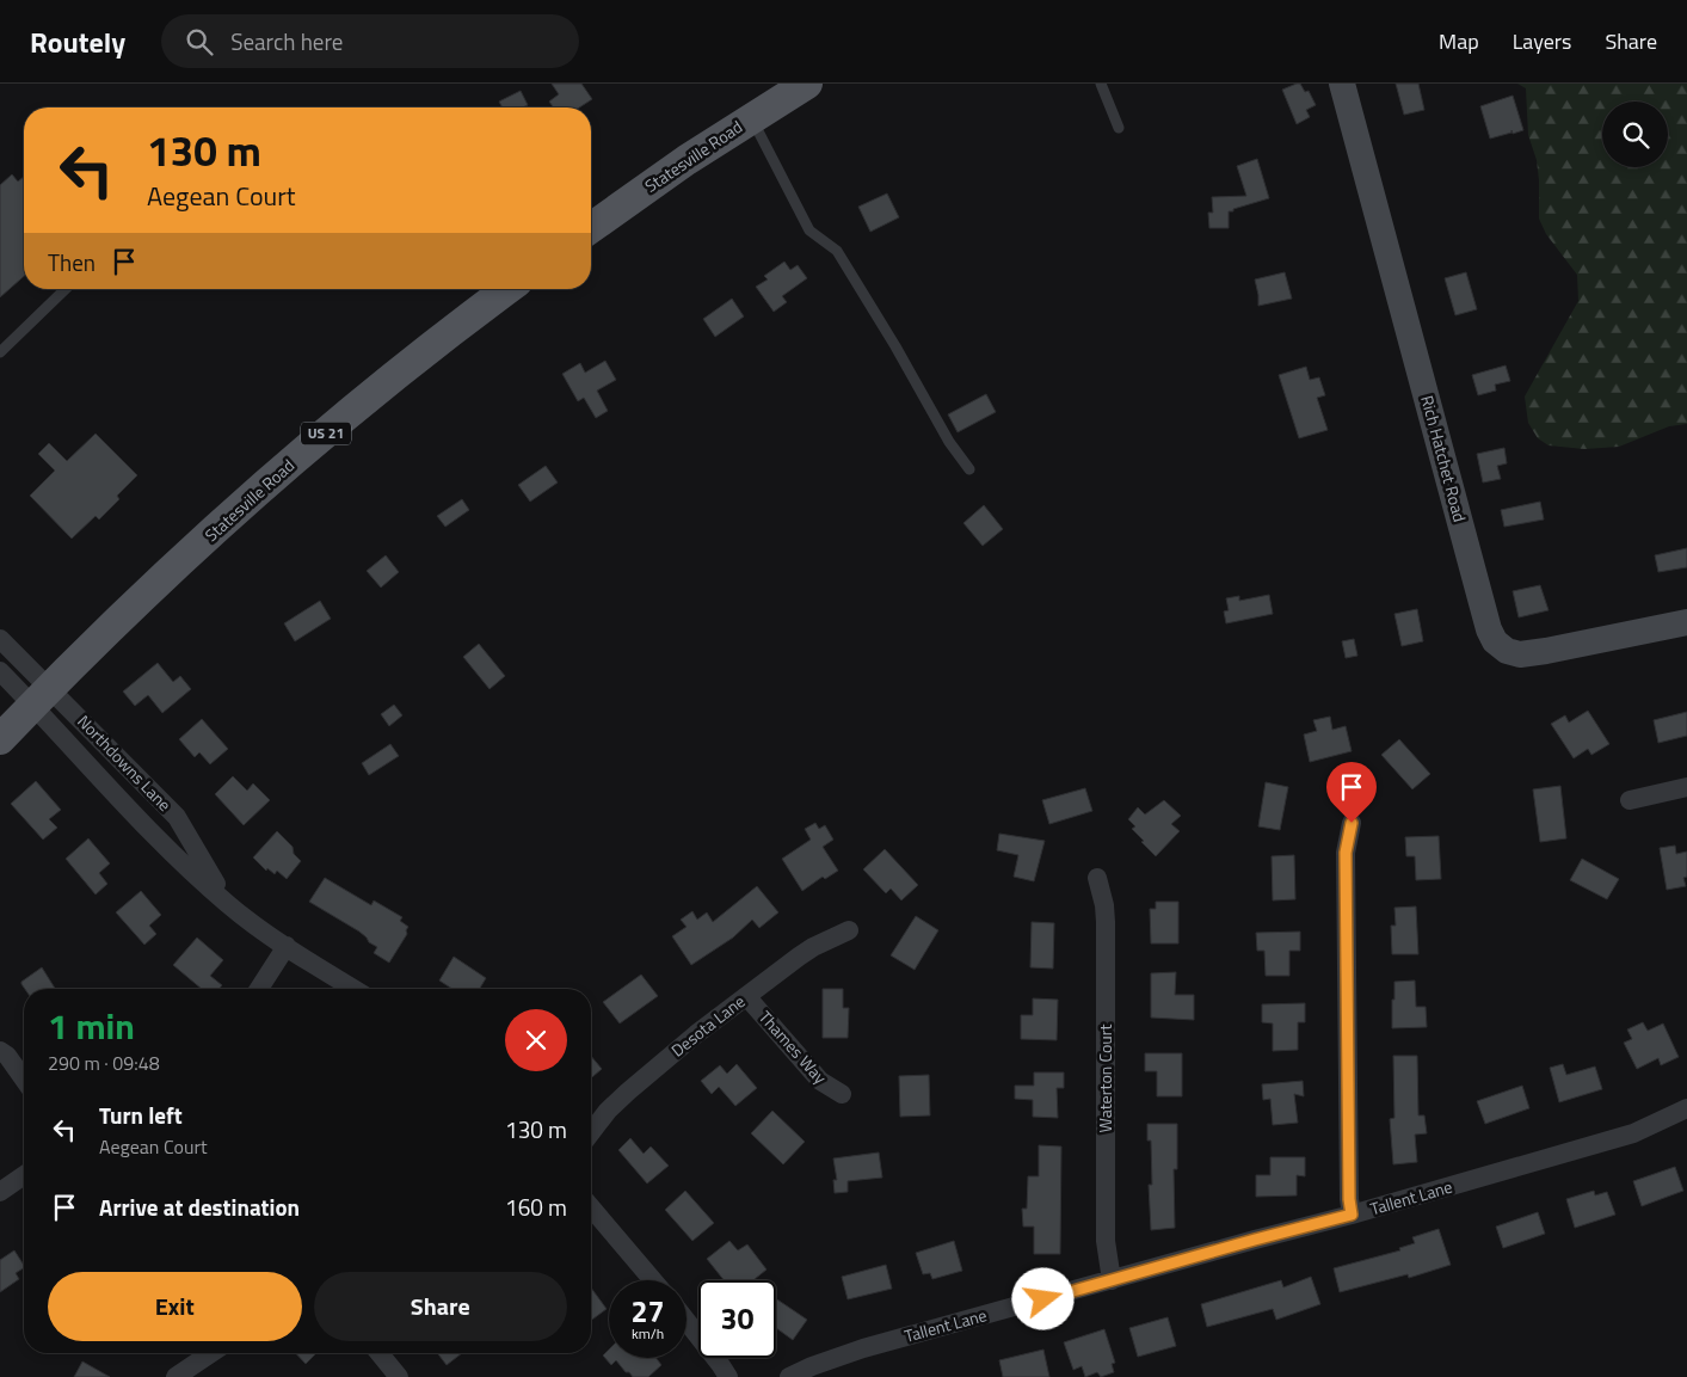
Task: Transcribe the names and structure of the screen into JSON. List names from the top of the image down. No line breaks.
{"streets":{"main road":["Statesville Road","US 21"],"street":["Rich Hatchet Road","Northdowns Lane","Desota Lane","Thames Way","Waterton Court","Tallent Lane"]},"crossings":[["Statesville Road","Northdowns Lane"],["Desota Lane","Thames Way"],["Waterton Court","Tallent Lane"]],"page":{"header":"Routely","search":"Search here","nav":["Map","Layers","Share"],"turn":["130 m","Aegean Court"],"then":"Then","heading":["1 min","290 m · 09:48"],"list":[{"name":"Turn left","note":"Aegean Court","value":"130 m"},{"name":"Arrive at destination","value":"160 m"}],"buttons":["Exit","Share"],"speed":"27 km/h","limit":"30"}}
